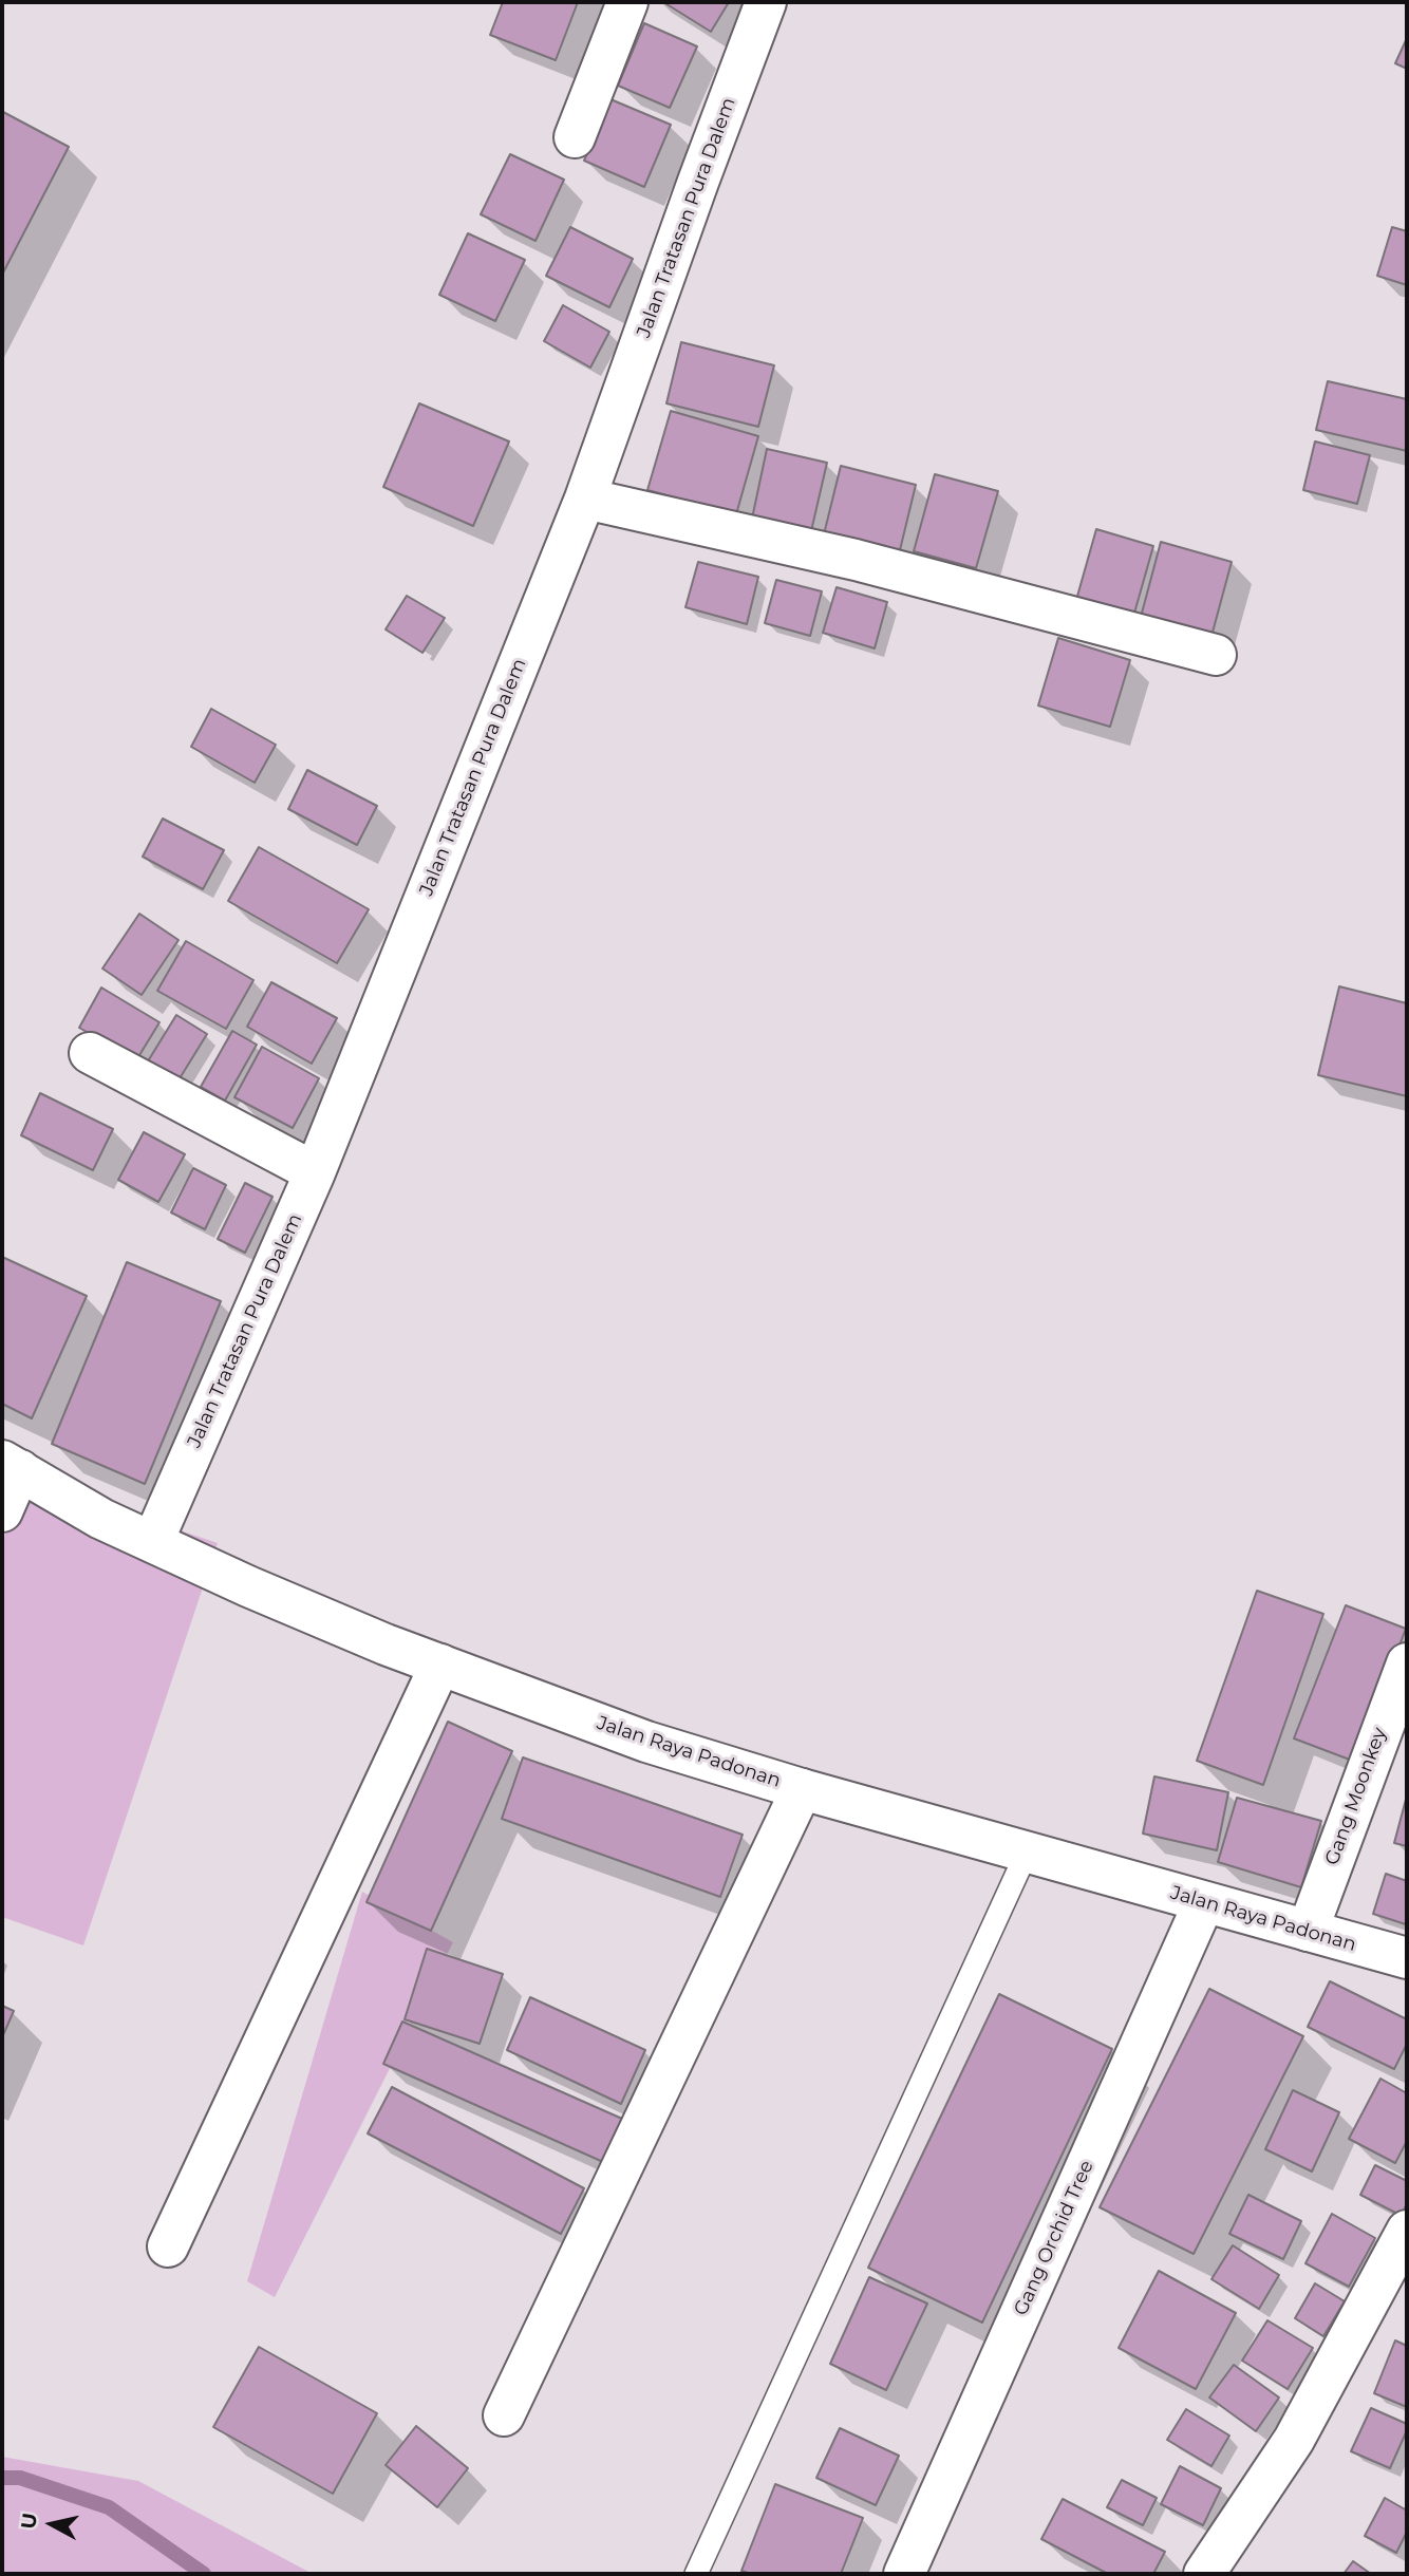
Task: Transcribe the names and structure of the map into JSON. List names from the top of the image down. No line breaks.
{"streets":{"street":["Jalan Tratasan Pura Dalem","Jalan Raya Padonan","Gang Moonkey","Gang Orchid Tree"]},"crossings":[["Jalan Tratasan Pura Dalem","Jalan Raya Padonan"],["Jalan Raya Padonan","Gang Moonkey"],["Jalan Raya Padonan","Gang Orchid Tree"]],"north":"left"}
